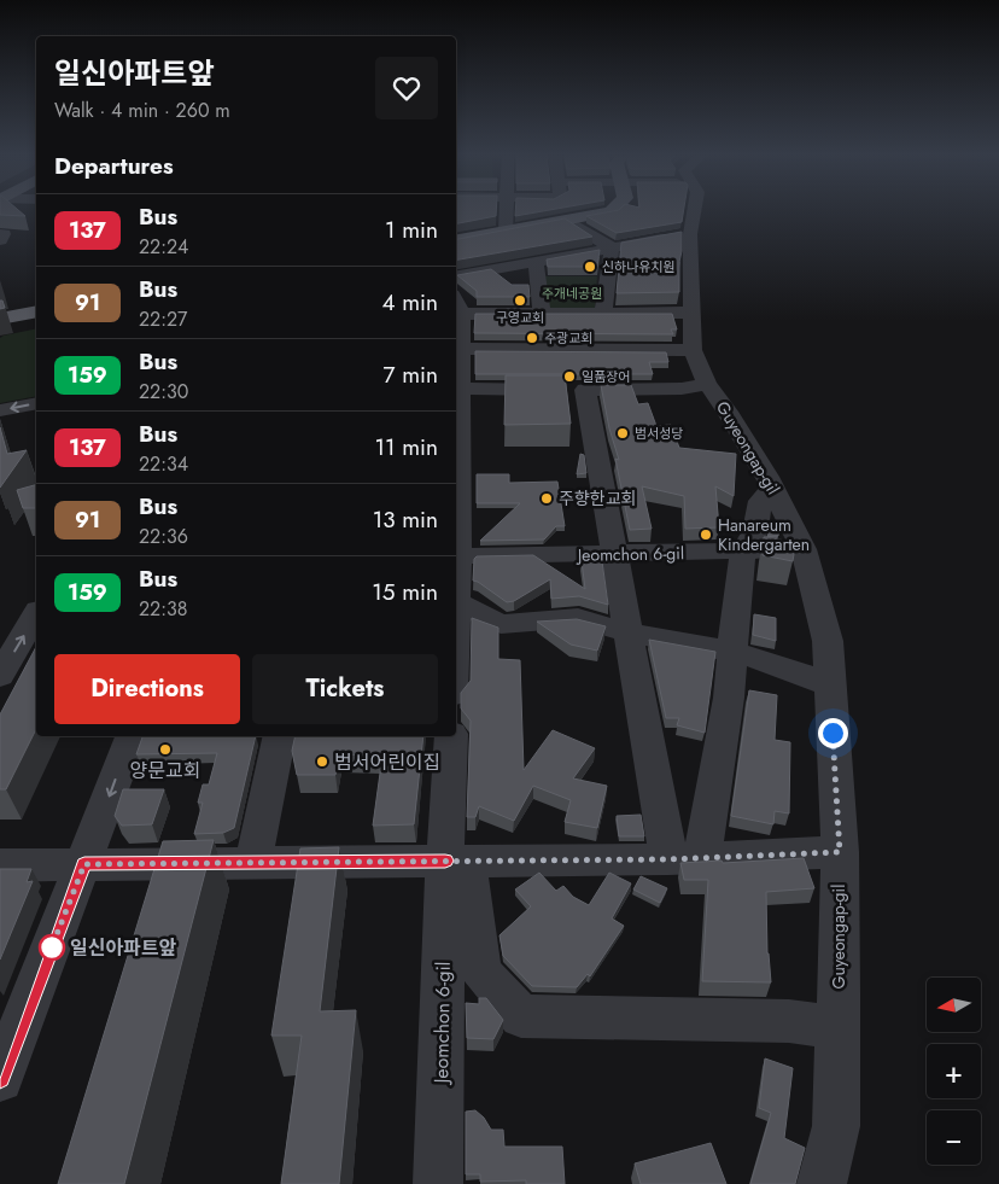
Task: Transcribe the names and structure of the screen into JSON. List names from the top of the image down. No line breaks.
{"streets":{"street":["Guyeongap-gil","Jeomchon 6-gil"]},"crossings":[["Guyeongap-gil","Jeomchon 6-gil"]],"parks":["주개네공원"],"places":["신하나유치원","구영교회","주광교회","일품장어","범서성당","주향한교회","Hanareum Kindergarten","양문교회","범서어린이집","일신아파트앞"],"lines":["bus line 137"],"north":"left","page":{"heading":[["일신아파트앞","Walk · 4 min · 260 m"],"Departures"],"list":[{"mark":"137","name":"Bus","note":"22:24","value":"1 min"},{"mark":"91","name":"Bus","note":"22:27","value":"4 min"},{"mark":"159","name":"Bus","note":"22:30","value":"7 min"},{"mark":"137","name":"Bus","note":"22:34","value":"11 min"},{"mark":"91","name":"Bus","note":"22:36","value":"13 min"},{"mark":"159","name":"Bus","note":"22:38","value":"15 min"}],"buttons":["Directions","Tickets"],"map_buttons":["+","−"]}}
